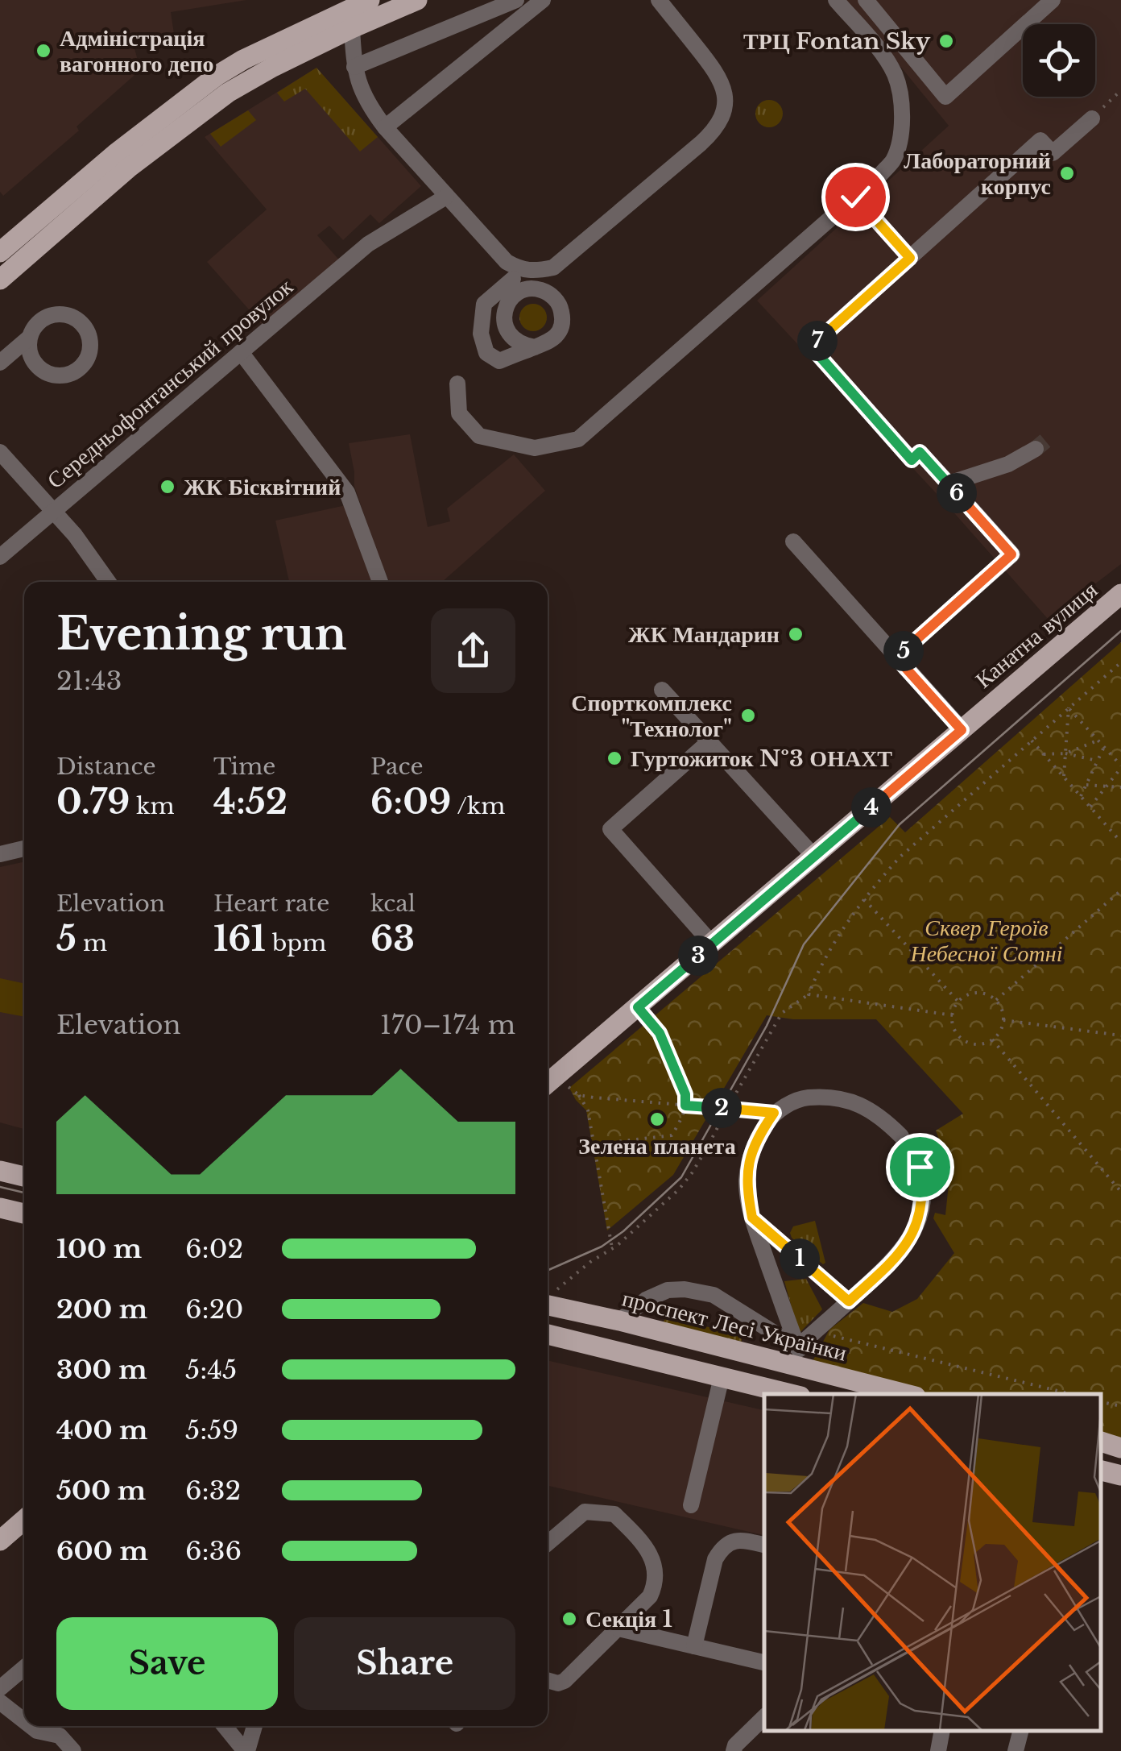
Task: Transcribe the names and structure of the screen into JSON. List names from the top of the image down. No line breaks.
{"streets":{"main road":["Канатна вулиця","проспект Лесі Українки"],"street":["Середньофонтанський провулок"]},"parks":["Сквер Героїв Небесної Сотні"],"places":["ТРЦ Fontan Sky","Адміністрація вагонного депо","Лабораторний корпус","ЖК Бісквітний","ЖК Мандарин","Спорткомплекс \"Технолог\"","Гуртожиток №3 ОНАХТ","Зелена планета","Секція 1"],"page":{"pins":["7","6","5","4","3","2","1"],"heading":["Evening run","21:43"],"stats":[["Distance","0.79 km"],["Time","4:52"],["Pace","6:09 /km"],["Elevation","5 m"],["Heart rate","161 bpm"],["kcal","63"]],"chart":["Elevation","170–174 m"],"list":[{"name":"100 m","note":"6:02"},{"name":"200 m","note":"6:20"},{"name":"300 m","note":"5:45"},{"name":"400 m","note":"5:59"},{"name":"500 m","note":"6:32"},{"name":"600 m","note":"6:36"}],"buttons":["Save","Share"]}}
